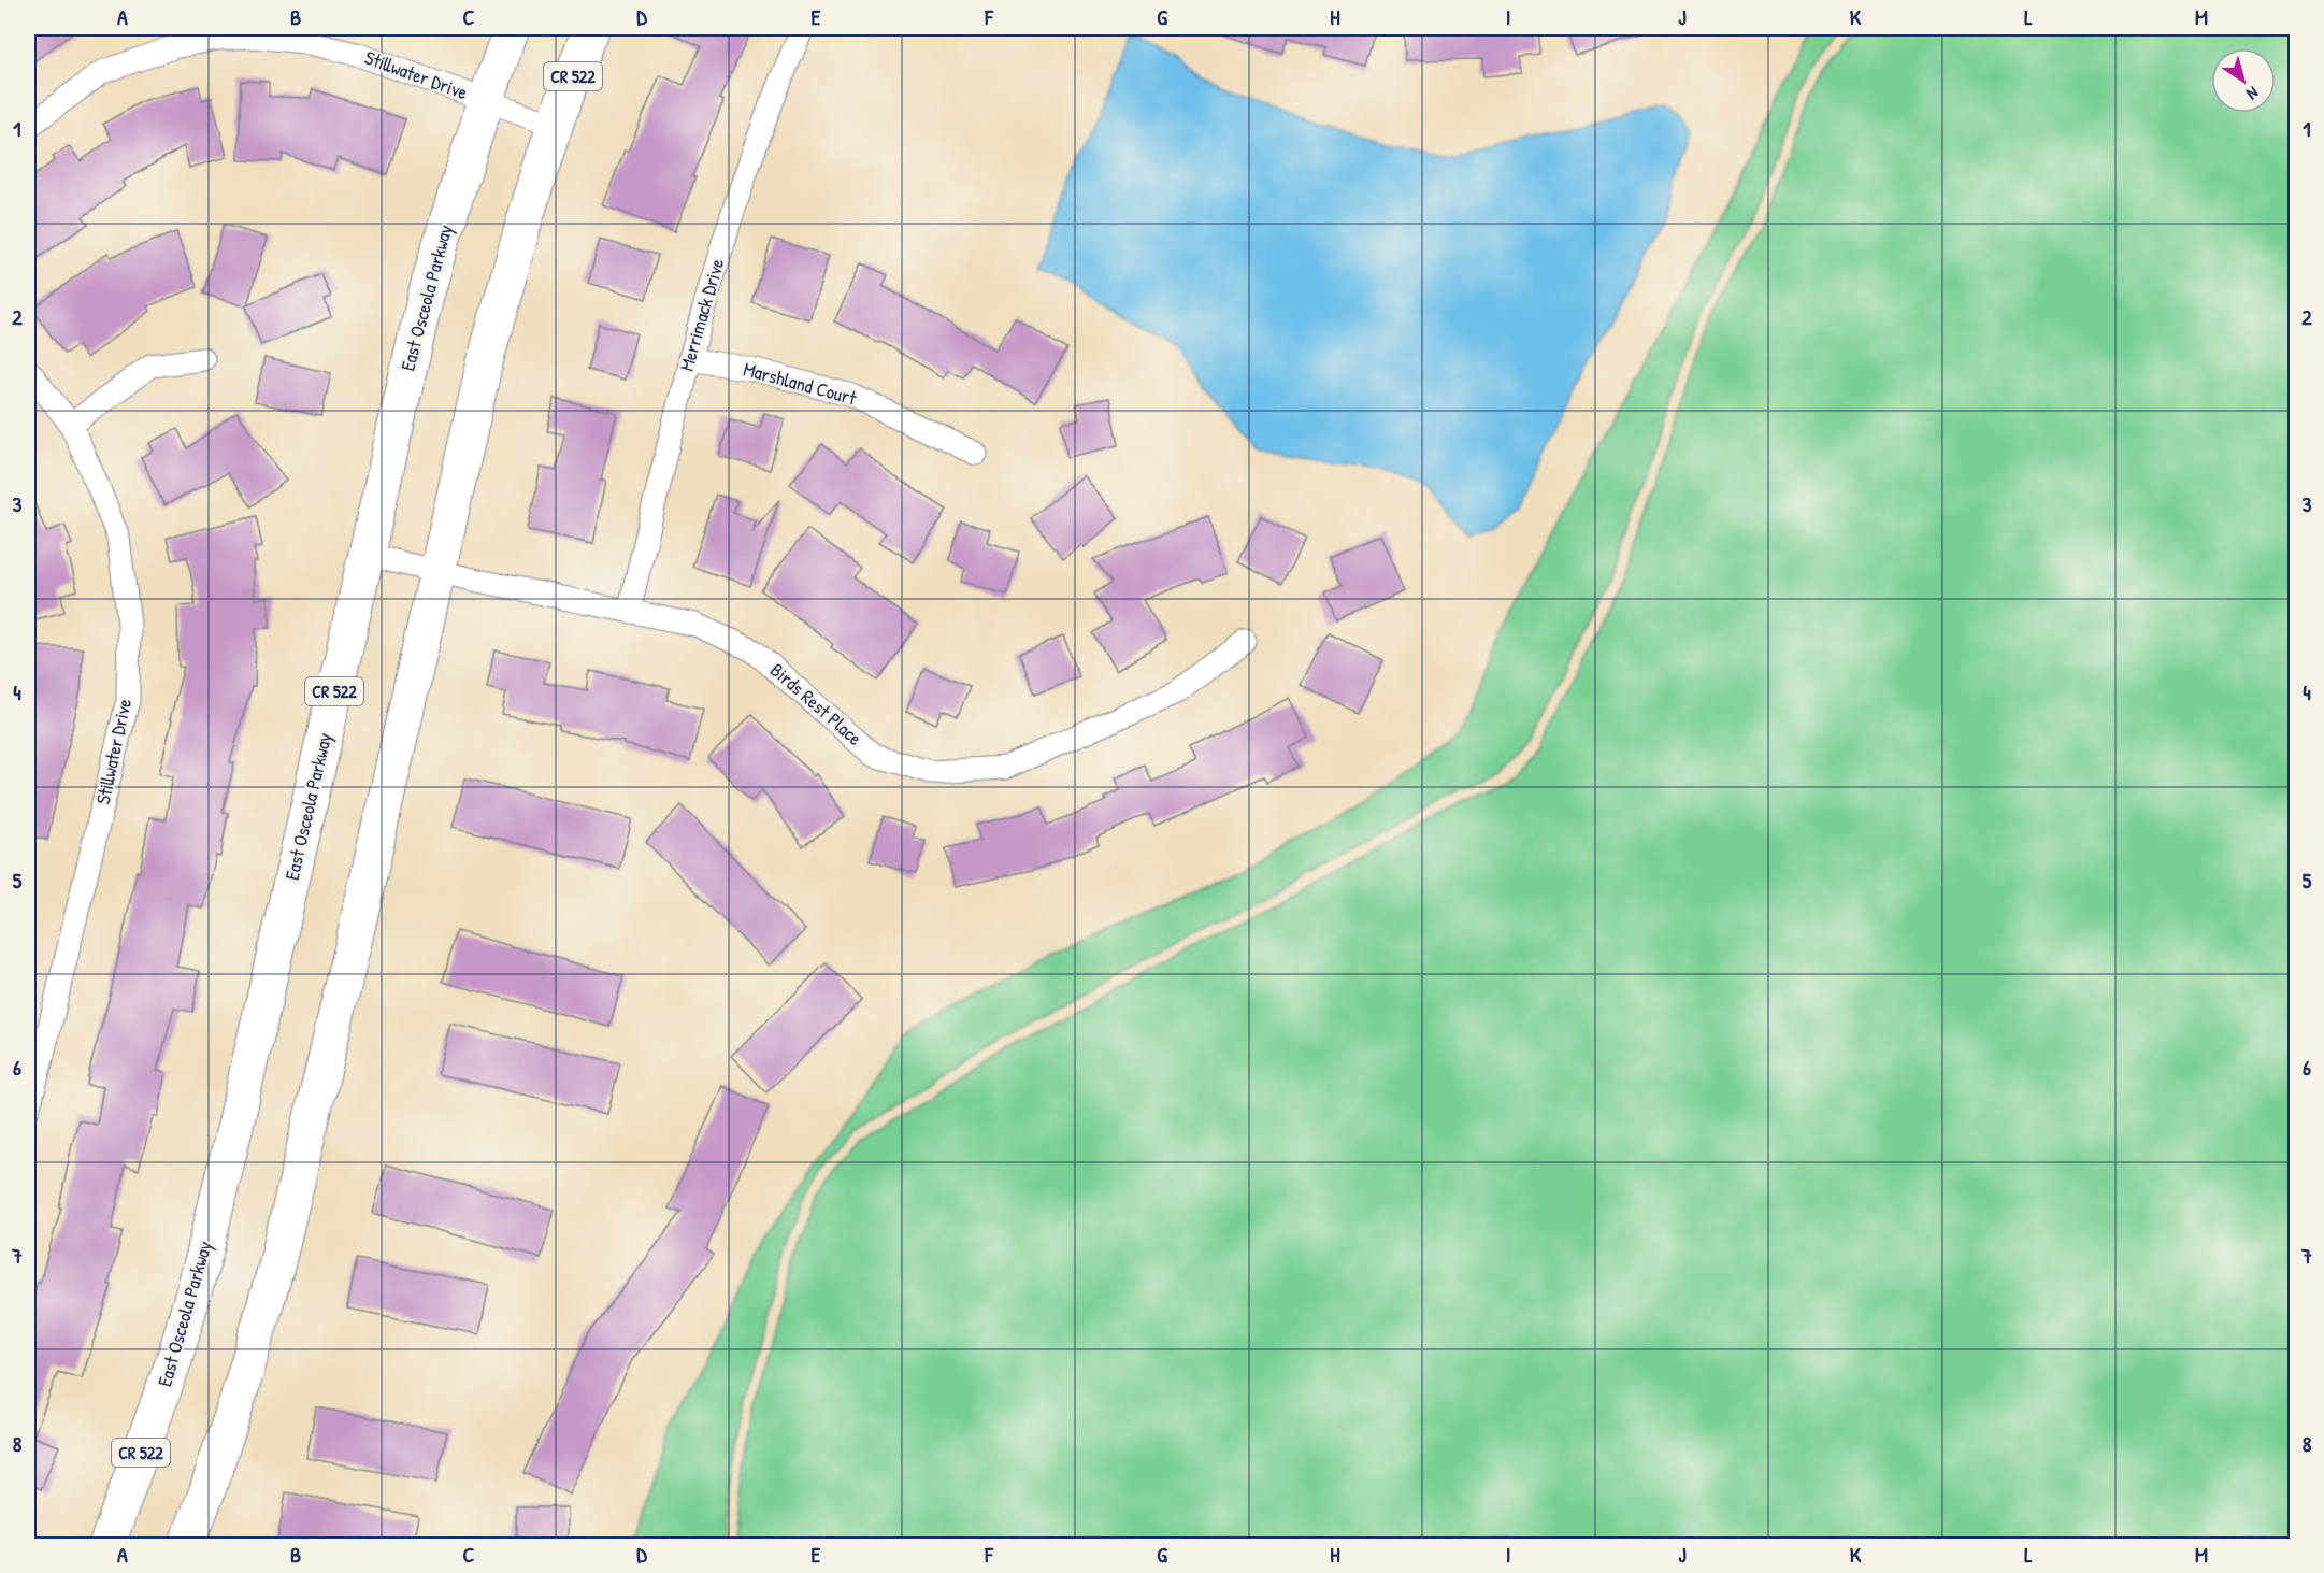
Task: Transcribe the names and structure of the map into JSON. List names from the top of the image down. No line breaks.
{"streets":{"main road":["CR 522","East Osceola Parkway"],"street":["Stillwater Drive","Merrimack Drive","Marshland Court","Birds Rest Place"]},"crossings":[["Stillwater Drive","CR 522"],["Stillwater Drive","East Osceola Parkway"],["CR 522","Birds Rest Place"],["East Osceola Parkway","Birds Rest Place"],["Merrimack Drive","Marshland Court"],["Merrimack Drive","Birds Rest Place"]],"north":"bottom right","grid":{"columns":["A","B","C","D","E","F","G","H","I","J","K","L","M"],"rows":["1","2","3","4","5","6","7","8"]}}
